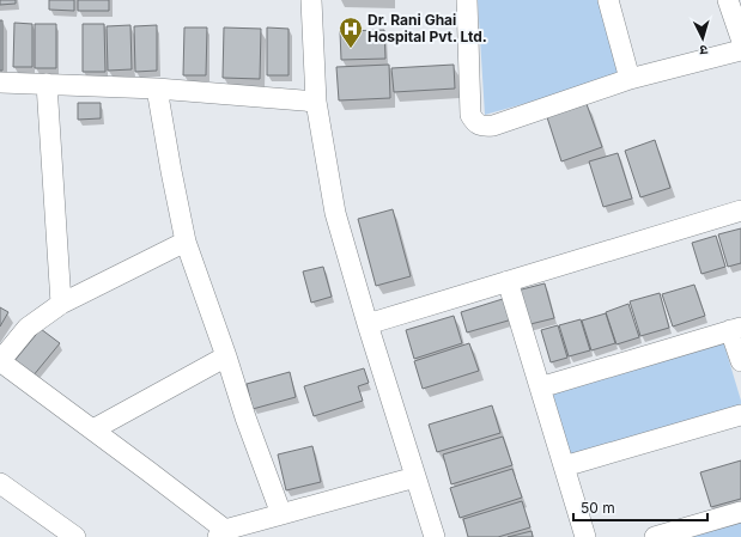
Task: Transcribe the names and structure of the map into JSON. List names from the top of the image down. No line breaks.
{"places":{"hospital":["Dr. Rani Ghai Hospital Pvt. Ltd."]},"scale_bar":"50 m","north":"bottom"}
